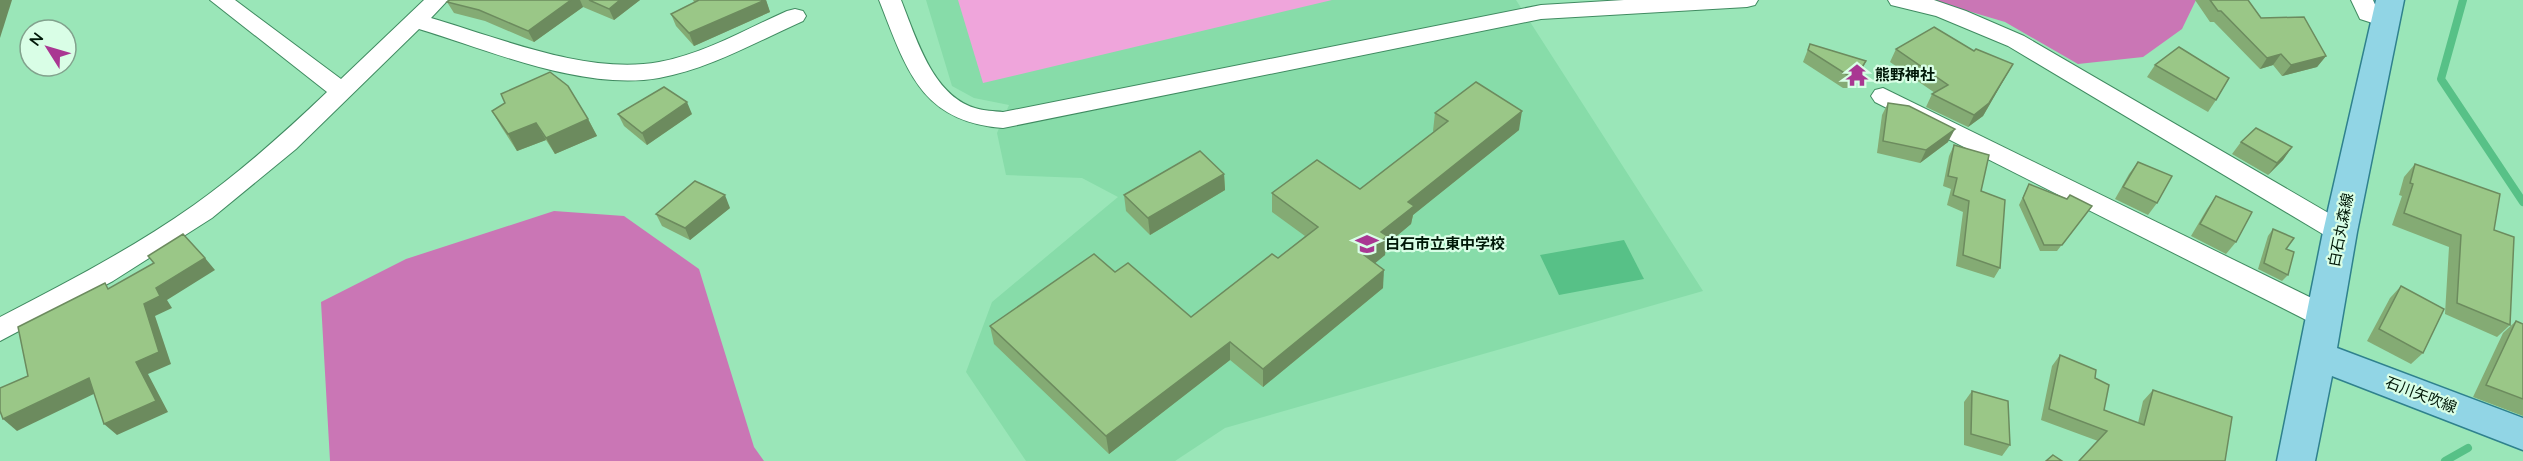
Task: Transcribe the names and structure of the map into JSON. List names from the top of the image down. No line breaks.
{"streets":{"main road":["白石丸森線","石川矢吹線"]},"crossings":[["白石丸森線","石川矢吹線"]],"places":{"temple":["熊野神社"],"school or university":["白石市立東中学校"]},"north":"top left"}
